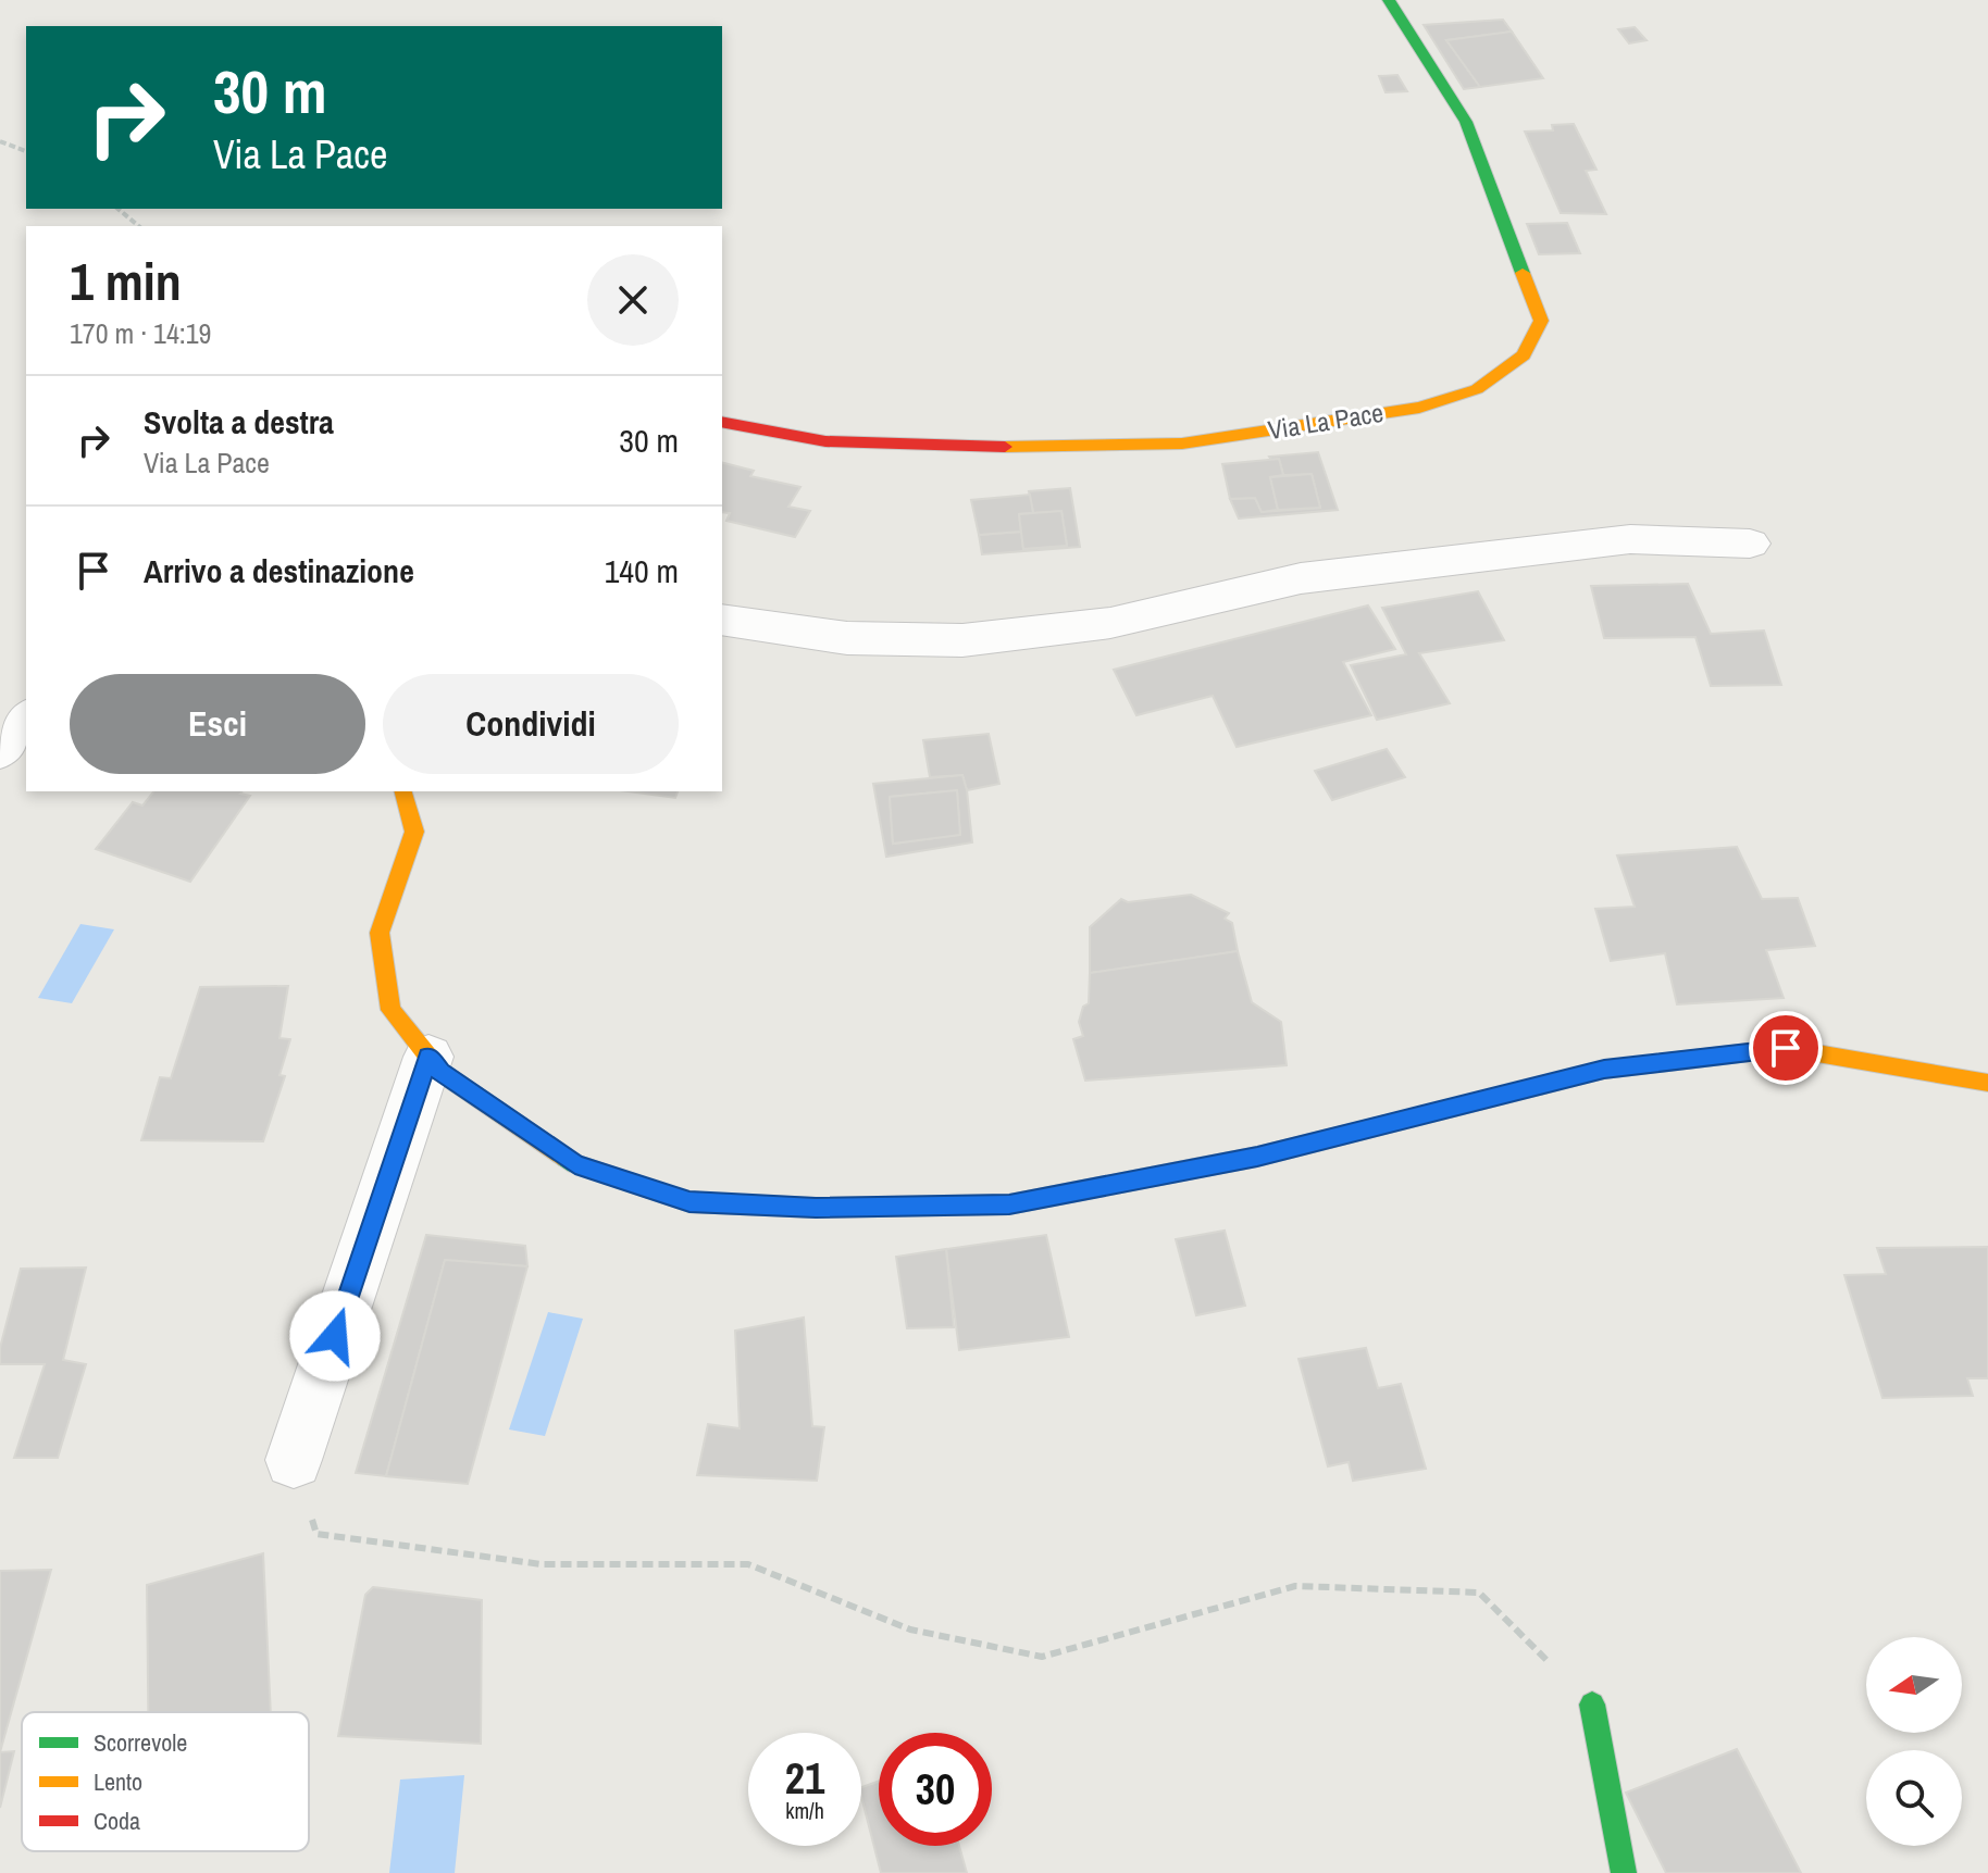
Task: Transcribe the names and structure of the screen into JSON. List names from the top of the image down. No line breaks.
{"streets":{"street":["Via La Pace"]},"legend":["Scorrevole","Lento","Coda"],"north":"left","page":{"turn":["30 m","Via La Pace"],"heading":["1 min","170 m · 14:19"],"list":[{"name":"Svolta a destra","note":"Via La Pace","value":"30 m"},{"name":"Arrivo a destinazione","value":"140 m"}],"buttons":["Esci","Condividi"],"speed":"21 km/h","limit":"30"}}
